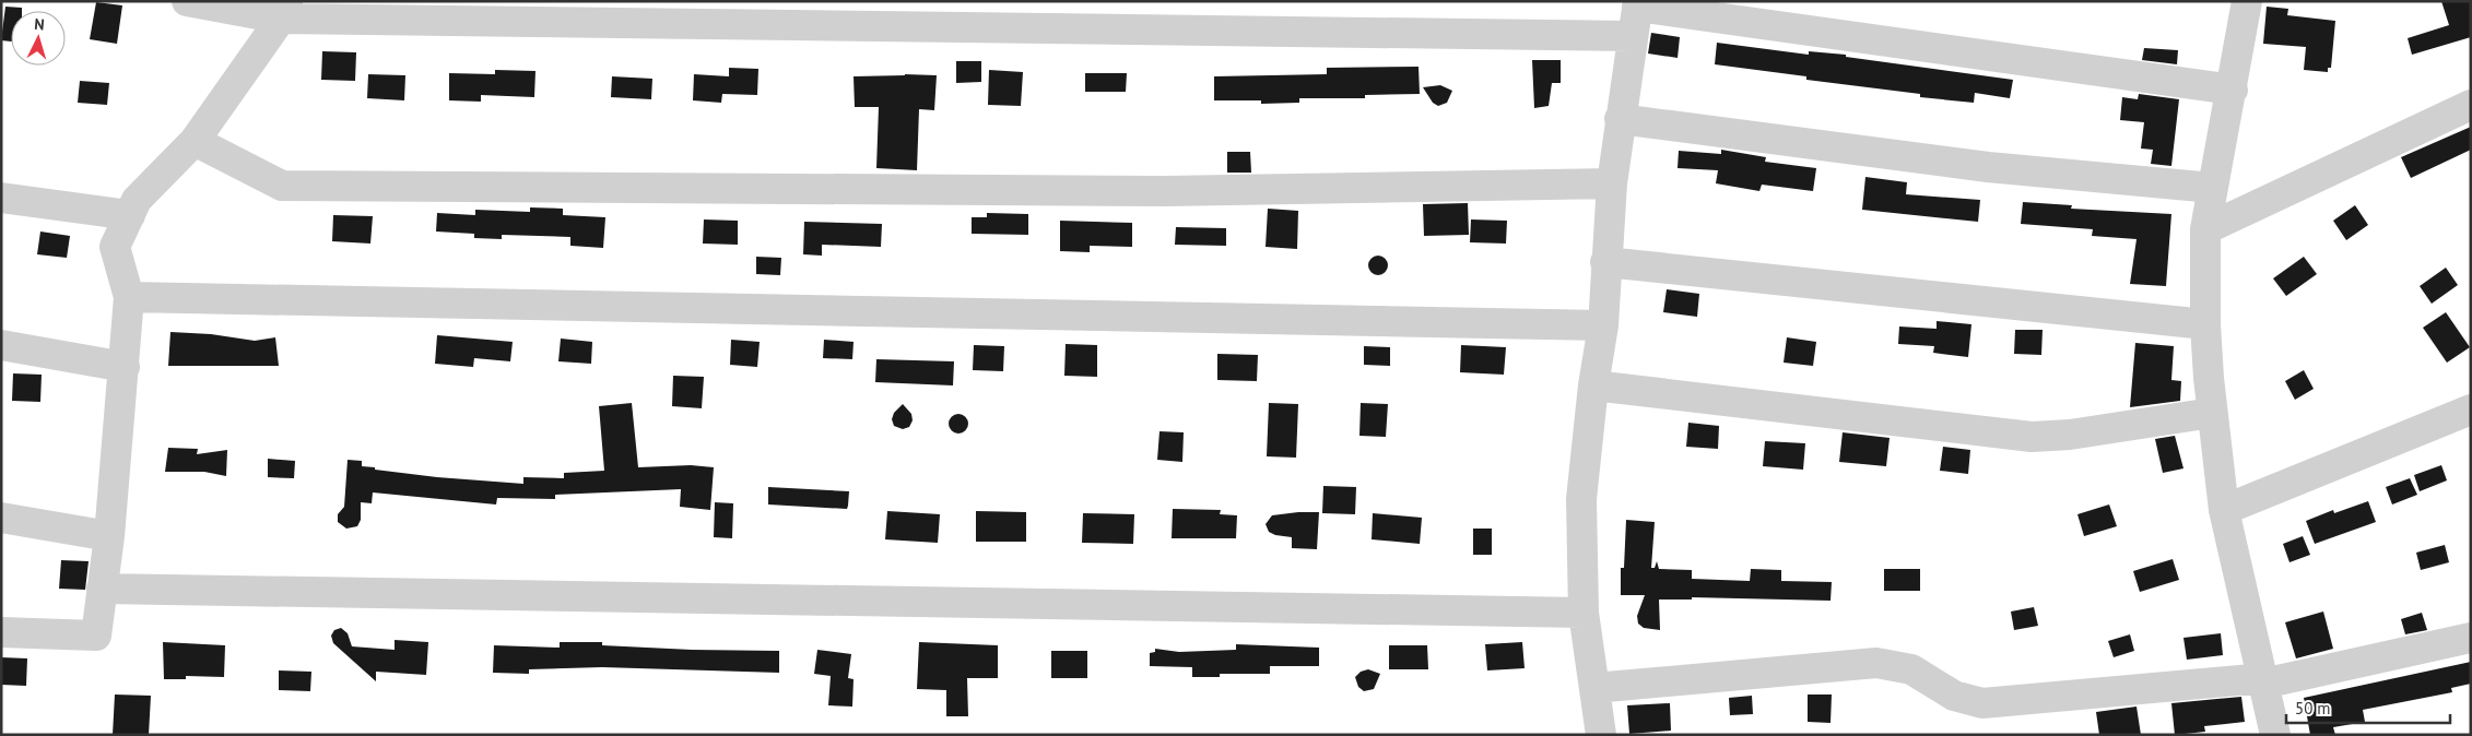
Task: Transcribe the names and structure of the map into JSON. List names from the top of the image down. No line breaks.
{"scale_bar":"50 m","north":"top"}
